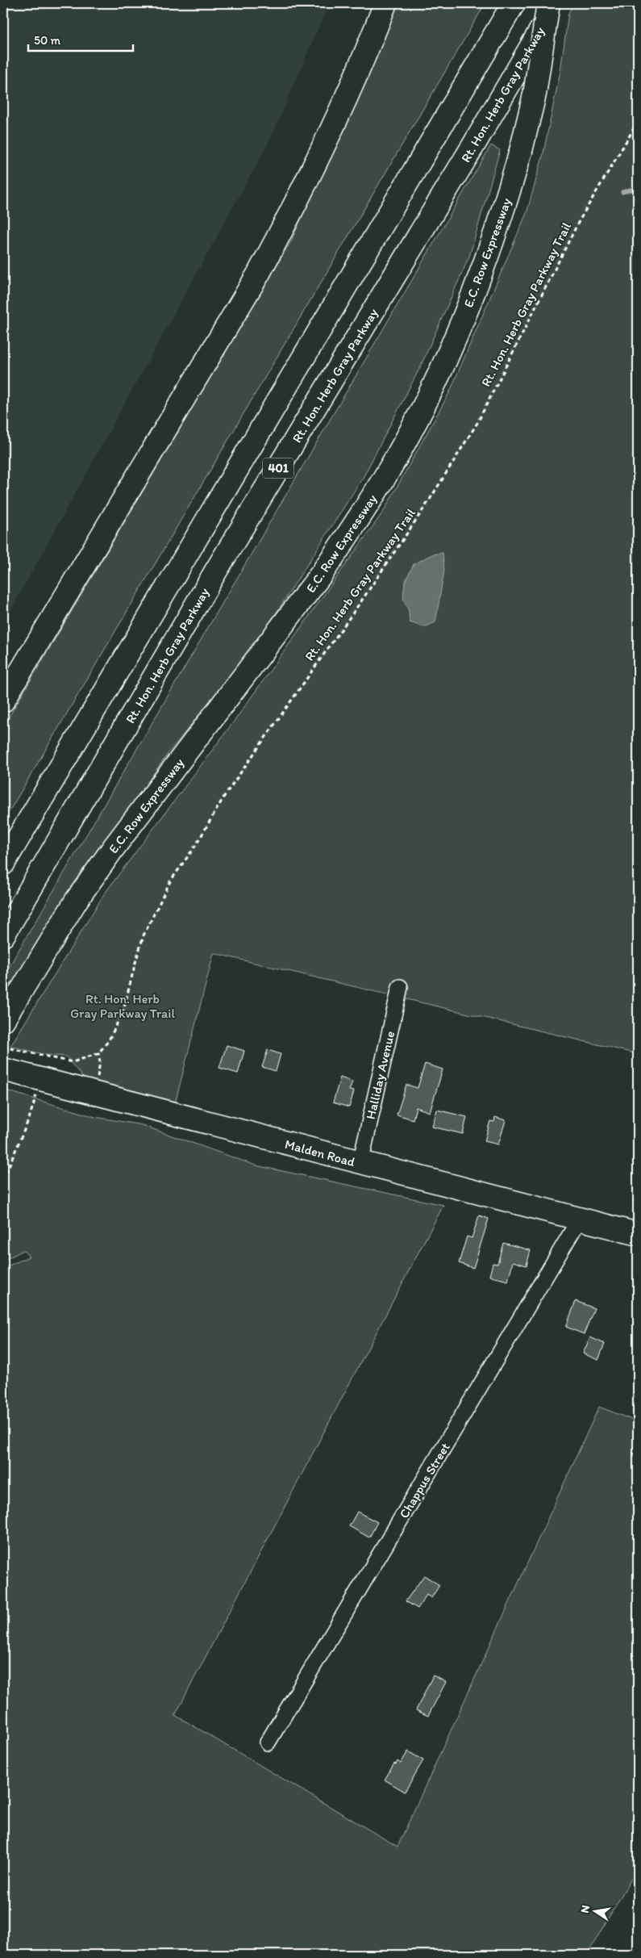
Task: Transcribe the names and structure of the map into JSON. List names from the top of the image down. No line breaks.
{"streets":{"main road":["Rt. Hon. Herb Gray Parkway","E.C. Row Expressway","401","Malden Road"],"street":["Halliday Avenue","Chappus Street"],"path":["Rt. Hon. Herb Gray Parkway Trail"]},"crossings":[["Halliday Avenue","Malden Road"],["Malden Road","Chappus Street"]],"parks":["Rt. Hon. Herb Gray Parkway Trail"],"scale_bar":"50 m","north":"left"}
